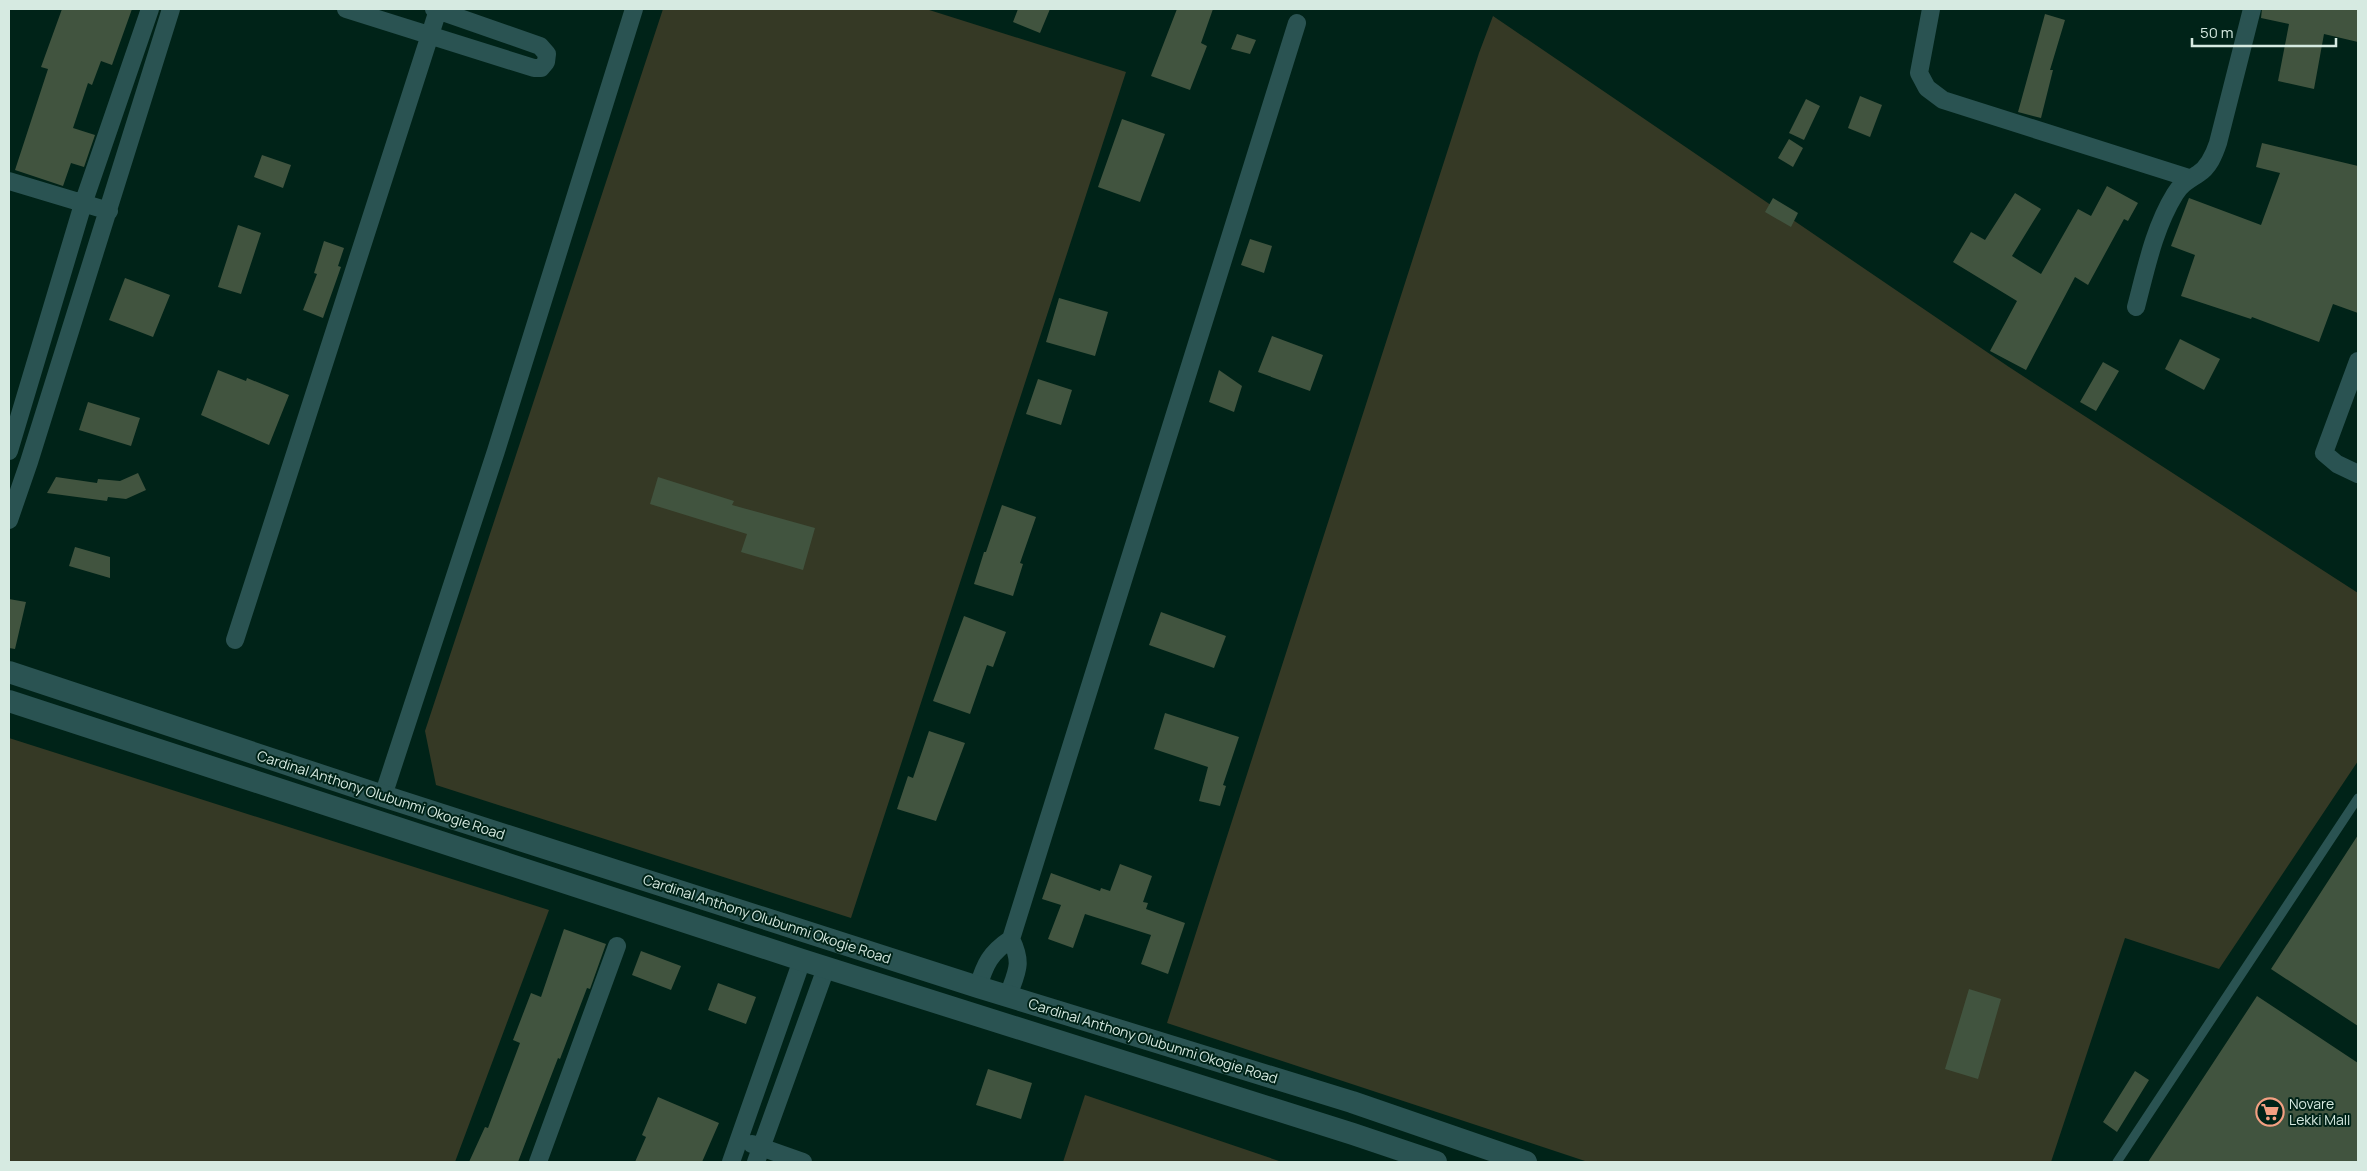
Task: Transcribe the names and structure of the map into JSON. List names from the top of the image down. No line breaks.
{"streets":{"street":["Cardinal Anthony Olubunmi Okogie Road"]},"places":{"supermarket":["Novare Lekki Mall"]},"scale_bar":"50 m"}
